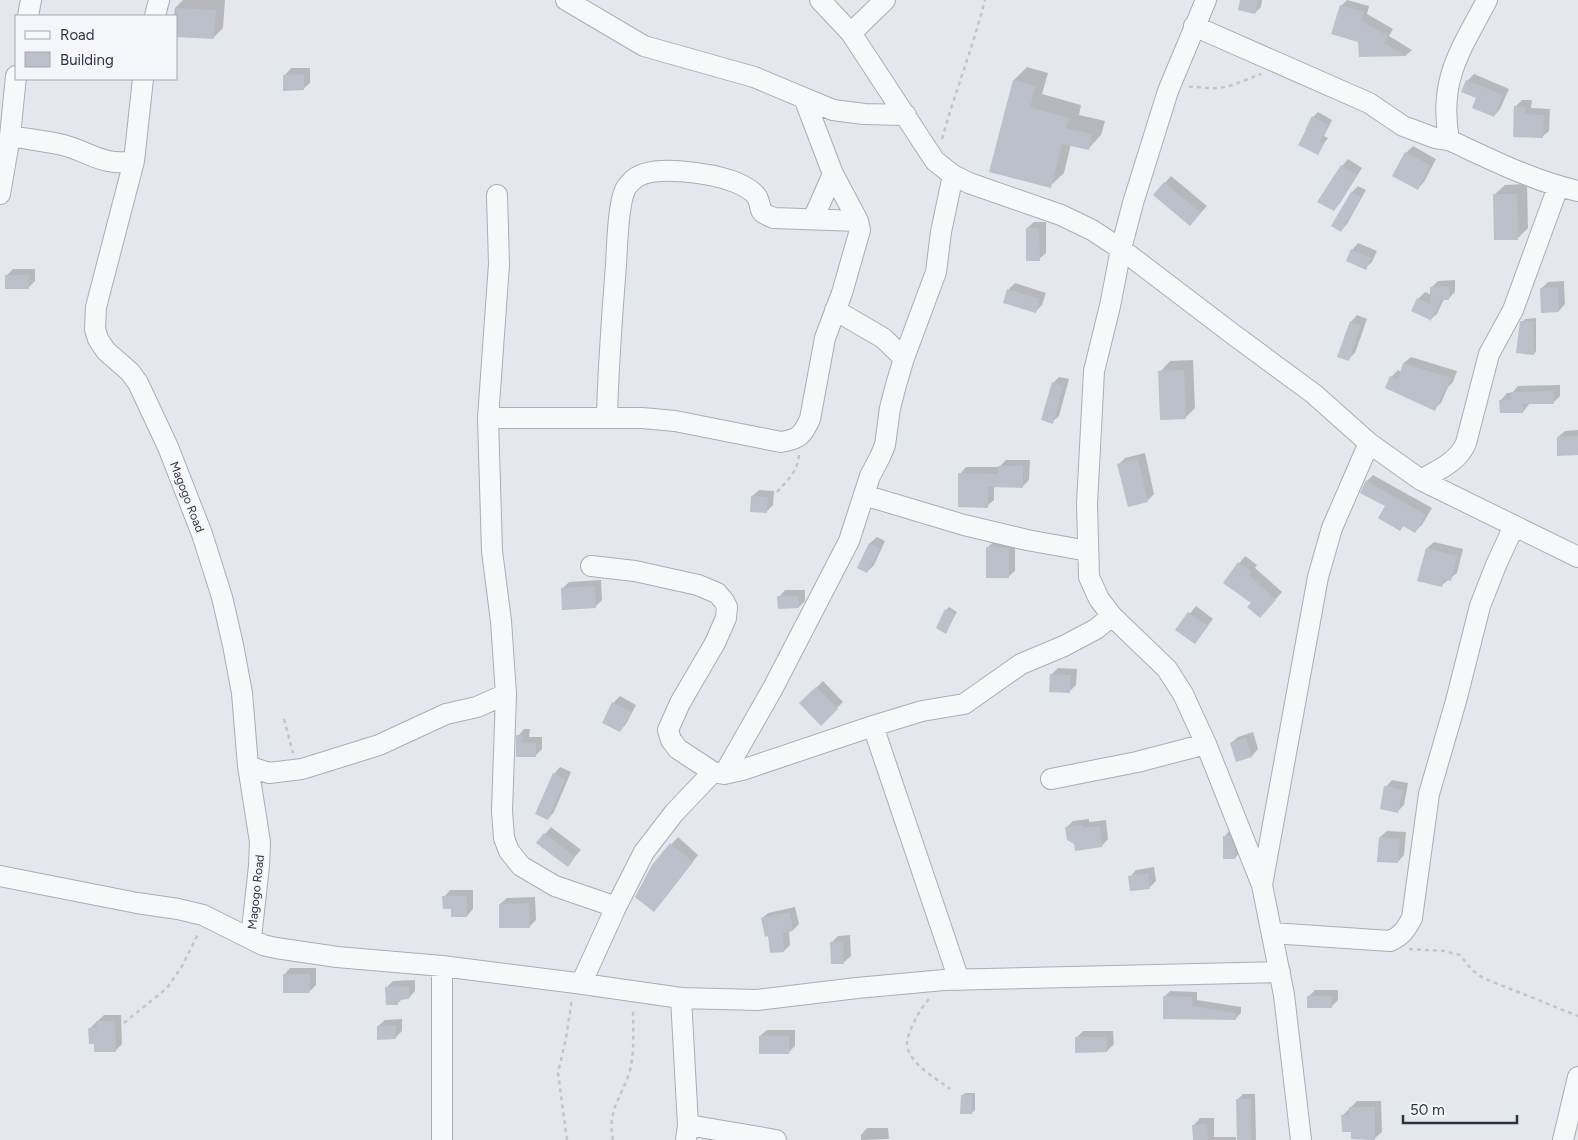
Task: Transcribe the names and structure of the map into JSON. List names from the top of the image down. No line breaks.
{"streets":{"street":["Magogo Road"]},"legend":["Road","Building"],"scale_bar":"50 m"}
